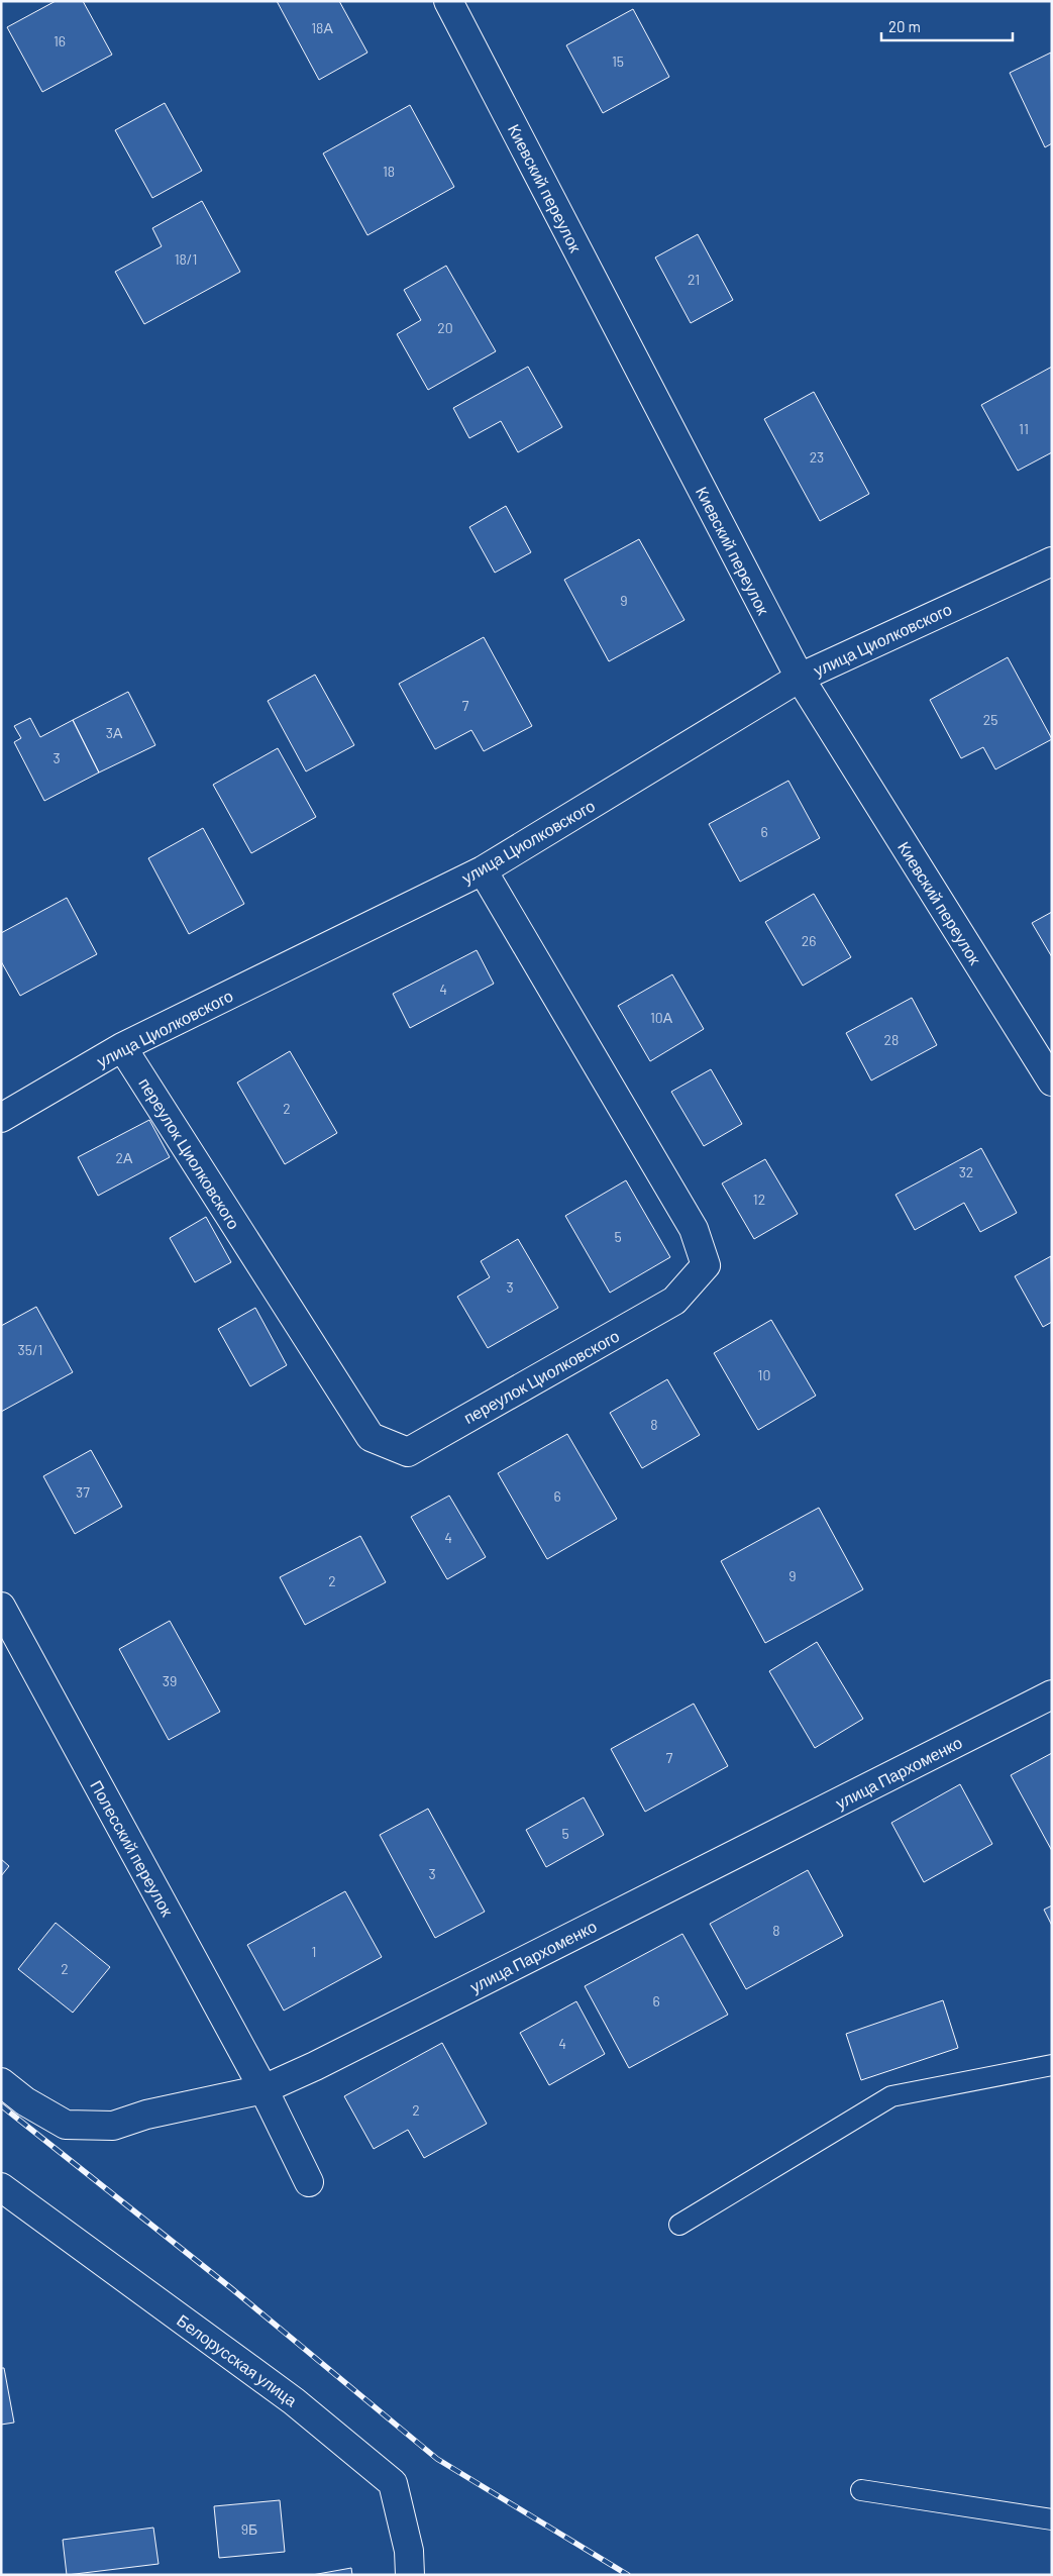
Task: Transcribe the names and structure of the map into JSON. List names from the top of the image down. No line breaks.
{"streets":{"street":["Киевский переулок","улица Циолковского","переулок Циолковского","улица Пархоменко","Полесский переулок","Белорусская улица"]},"crossings":[["Киевский переулок","улица Циолковского"],["улица Циолковского","переулок Циолковского"],["улица Пархоменко","Полесский переулок"]],"house_numbers":["18А","16","15","18","18/1","21","20","11","23","9","7","25","3А","3","6","26","4","10А","28","2","2А","32","12","5","3","35/1","10","8","37","6","4","9","2","39","7","5","3","8","1","2","6","4","2","9Б"],"scale_bar":"20 m"}
